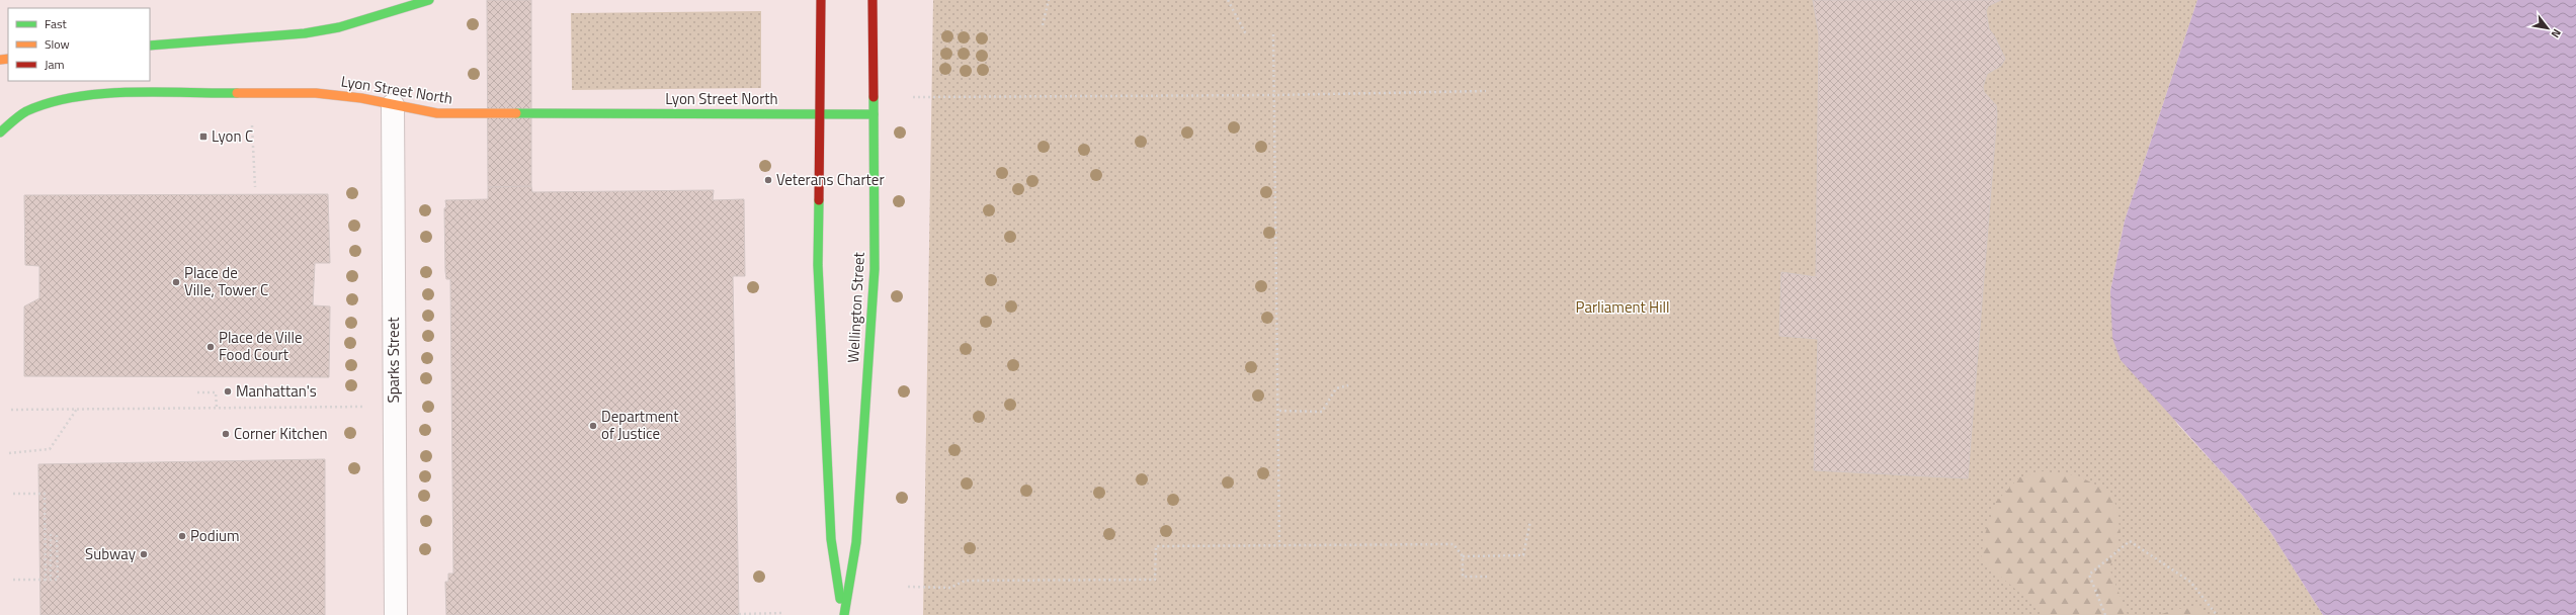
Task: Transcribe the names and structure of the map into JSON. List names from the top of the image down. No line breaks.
{"streets":{"main road":["Lyon Street North","Wellington Street"],"street":["Sparks Street"]},"crossings":[["Lyon Street North","Wellington Street"],["Lyon Street North","Sparks Street"]],"parks":["Parliament Hill"],"places":{"transit":["Lyon C"],"other":["Veterans Charter","Place de Ville, Tower C","Place de Ville Food Court","Manhattan's","Department of Justice","Corner Kitchen","Podium","Subway"]},"legend":["Fast","Slow","Jam"],"north":"bottom right"}
